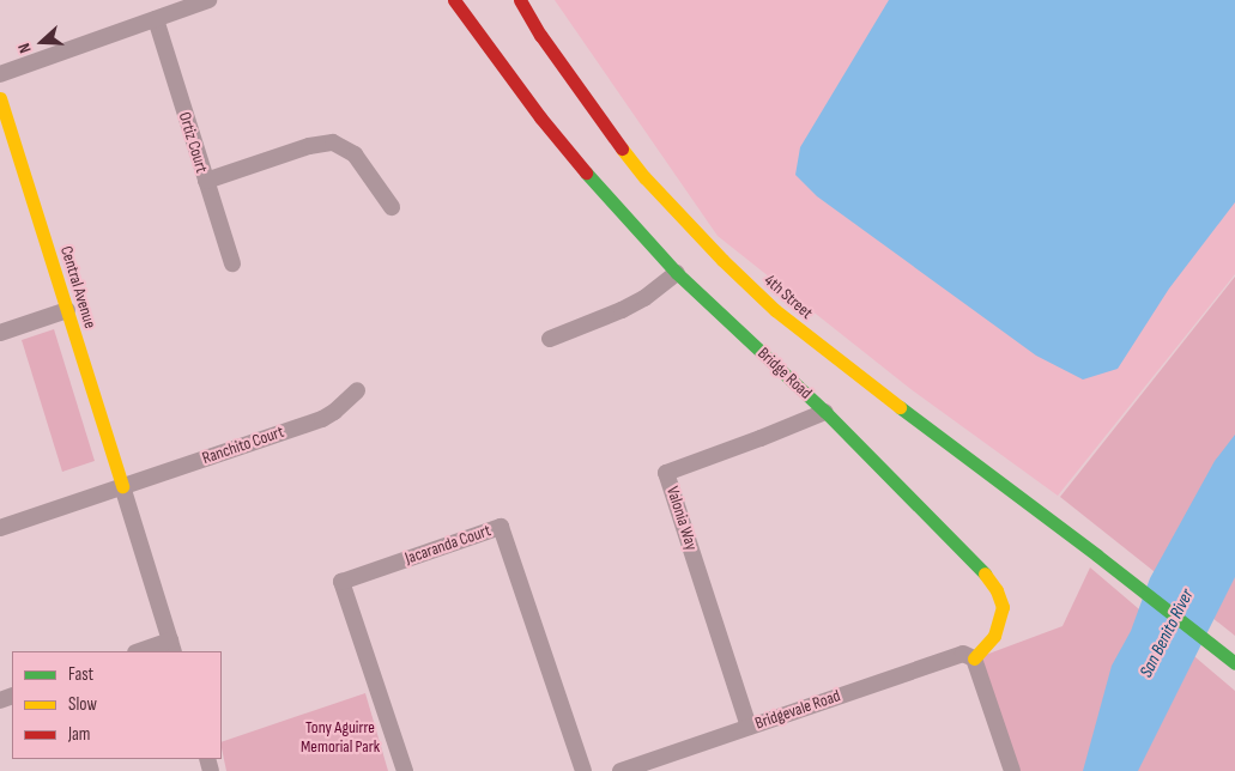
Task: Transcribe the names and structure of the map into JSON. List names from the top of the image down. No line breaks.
{"streets":{"street":["Ortiz Court","Central Avenue","4th Street","Bridge Road","Ranchito Court","Valonia Way","Jacaranda Court","Bridgevale Road"]},"crossings":[["Central Avenue","Ranchito Court"],["Bridge Road","Valonia Way"],["Bridge Road","Bridgevale Road"],["Valonia Way","Bridgevale Road"]],"water":["San Benito River"],"parks":["Tony Aguirre Memorial Park"],"legend":["Fast","Slow","Jam"],"north":"left"}
